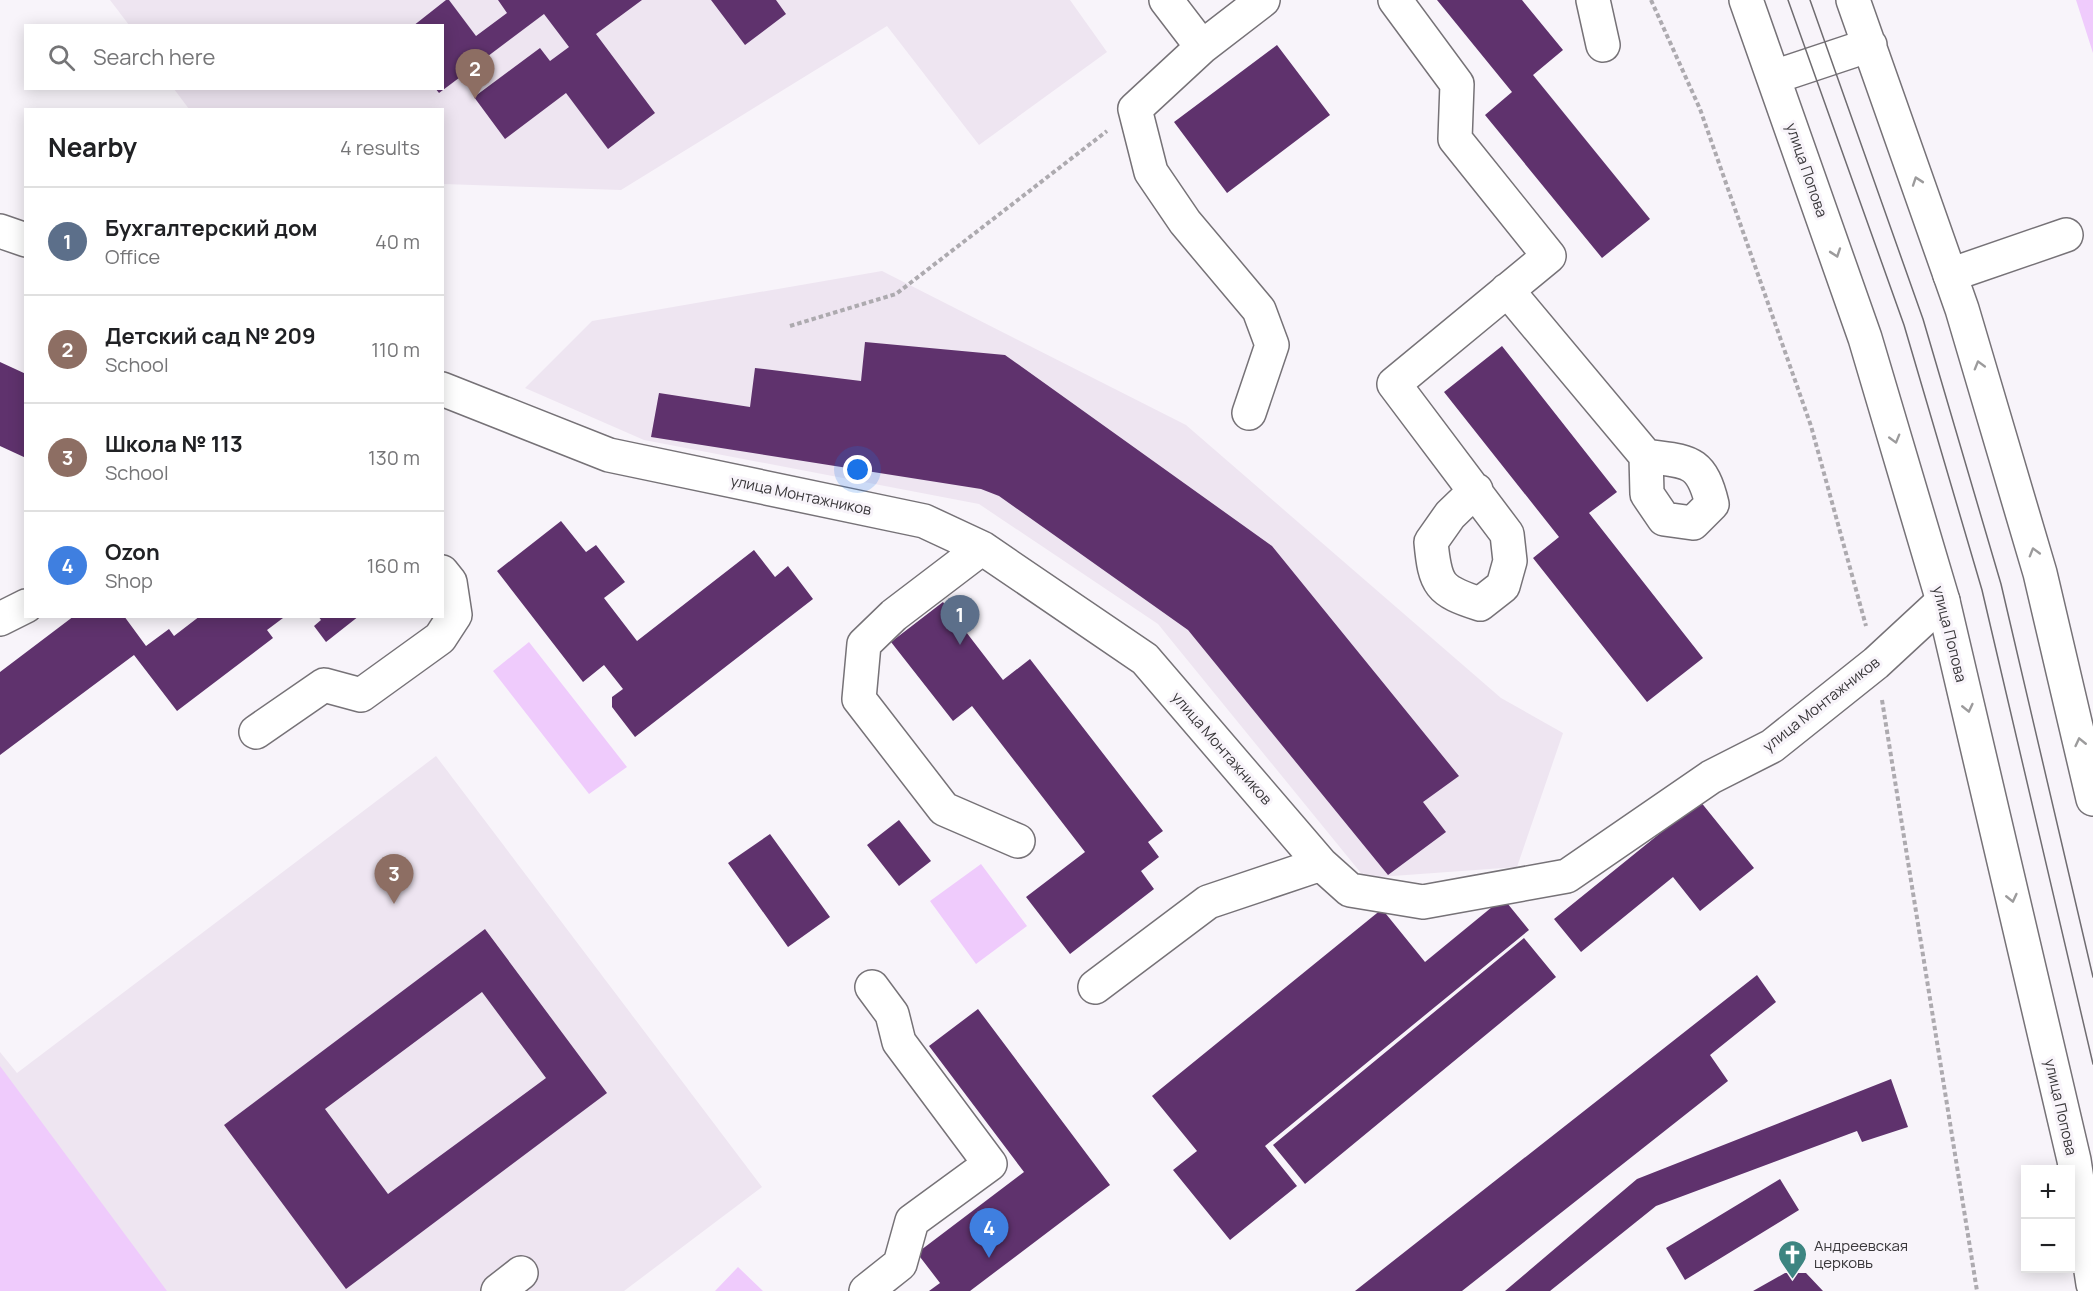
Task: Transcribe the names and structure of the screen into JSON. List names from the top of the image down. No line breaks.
{"streets":{"main road":["улица Попова","улица Монтажников"]},"crossings":[["улица Попова","улица Монтажников"]],"places":{"church":["Андреевская церковь"]},"page":{"search":"Search here","pins":["2","1","3","4"],"heading":["Nearby","4 results"],"list":[{"mark":"1","name":"Бухгалтерский дом","note":"Office","value":"40 m"},{"mark":"2","name":"Детский сад № 209","note":"School","value":"110 m"},{"mark":"3","name":"Школа № 113","note":"School","value":"130 m"},{"mark":"4","name":"Ozon","note":"Shop","value":"160 m"}],"map_buttons":["+","−"]}}
